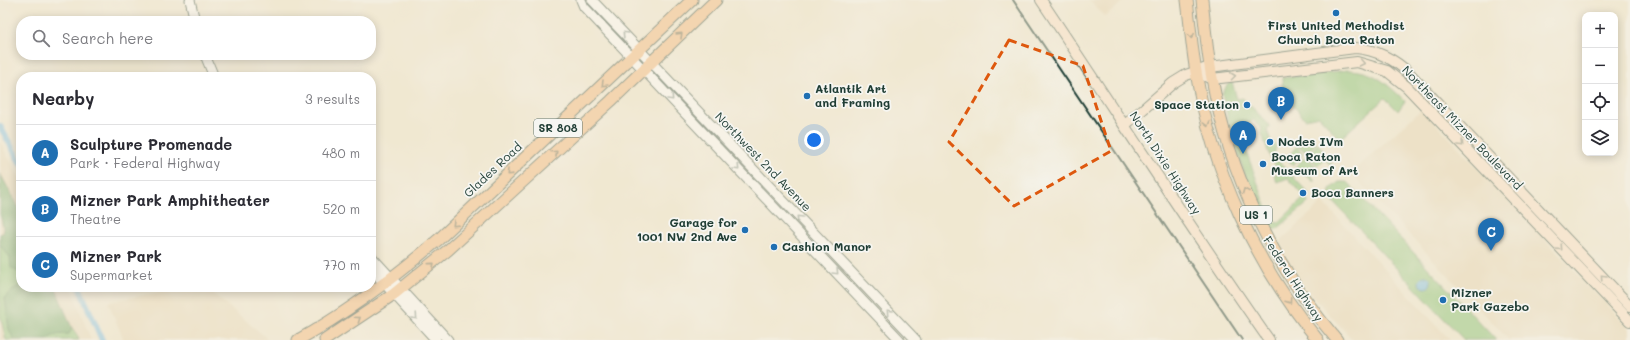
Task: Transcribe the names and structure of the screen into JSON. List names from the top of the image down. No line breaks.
{"streets":{"main road":["SR 808","Northeast Mizner Boulevard","North Dixie Highway","Glades Road","US 1","Federal Highway"],"street":["Northwest 2nd Avenue"]},"crossings":[["SR 808","Northwest 2nd Avenue"],["Northeast Mizner Boulevard","North Dixie Highway"],["Northeast Mizner Boulevard","Federal Highway"],["Northwest 2nd Avenue","Glades Road"]],"places":["First United Methodist Church Boca Raton","Atlantik Art and Framing","Space Station","Nodes IVm","Boca Raton Museum of Art","Boca Banners","Garage for 1001 NW 2nd Ave","Cashion Manor","Mizner Park Gazebo"],"page":{"map_buttons":["+","−"],"search":"Search here","heading":["Nearby","3 results"],"pins":["B","A","C"],"list":[{"mark":"A","name":"Sculpture Promenade","note":"Park · Federal Highway","value":"480 m"},{"mark":"B","name":"Mizner Park Amphitheater","note":"Theatre","value":"520 m"},{"mark":"C","name":"Mizner Park","note":"Supermarket","value":"770 m"}]}}
